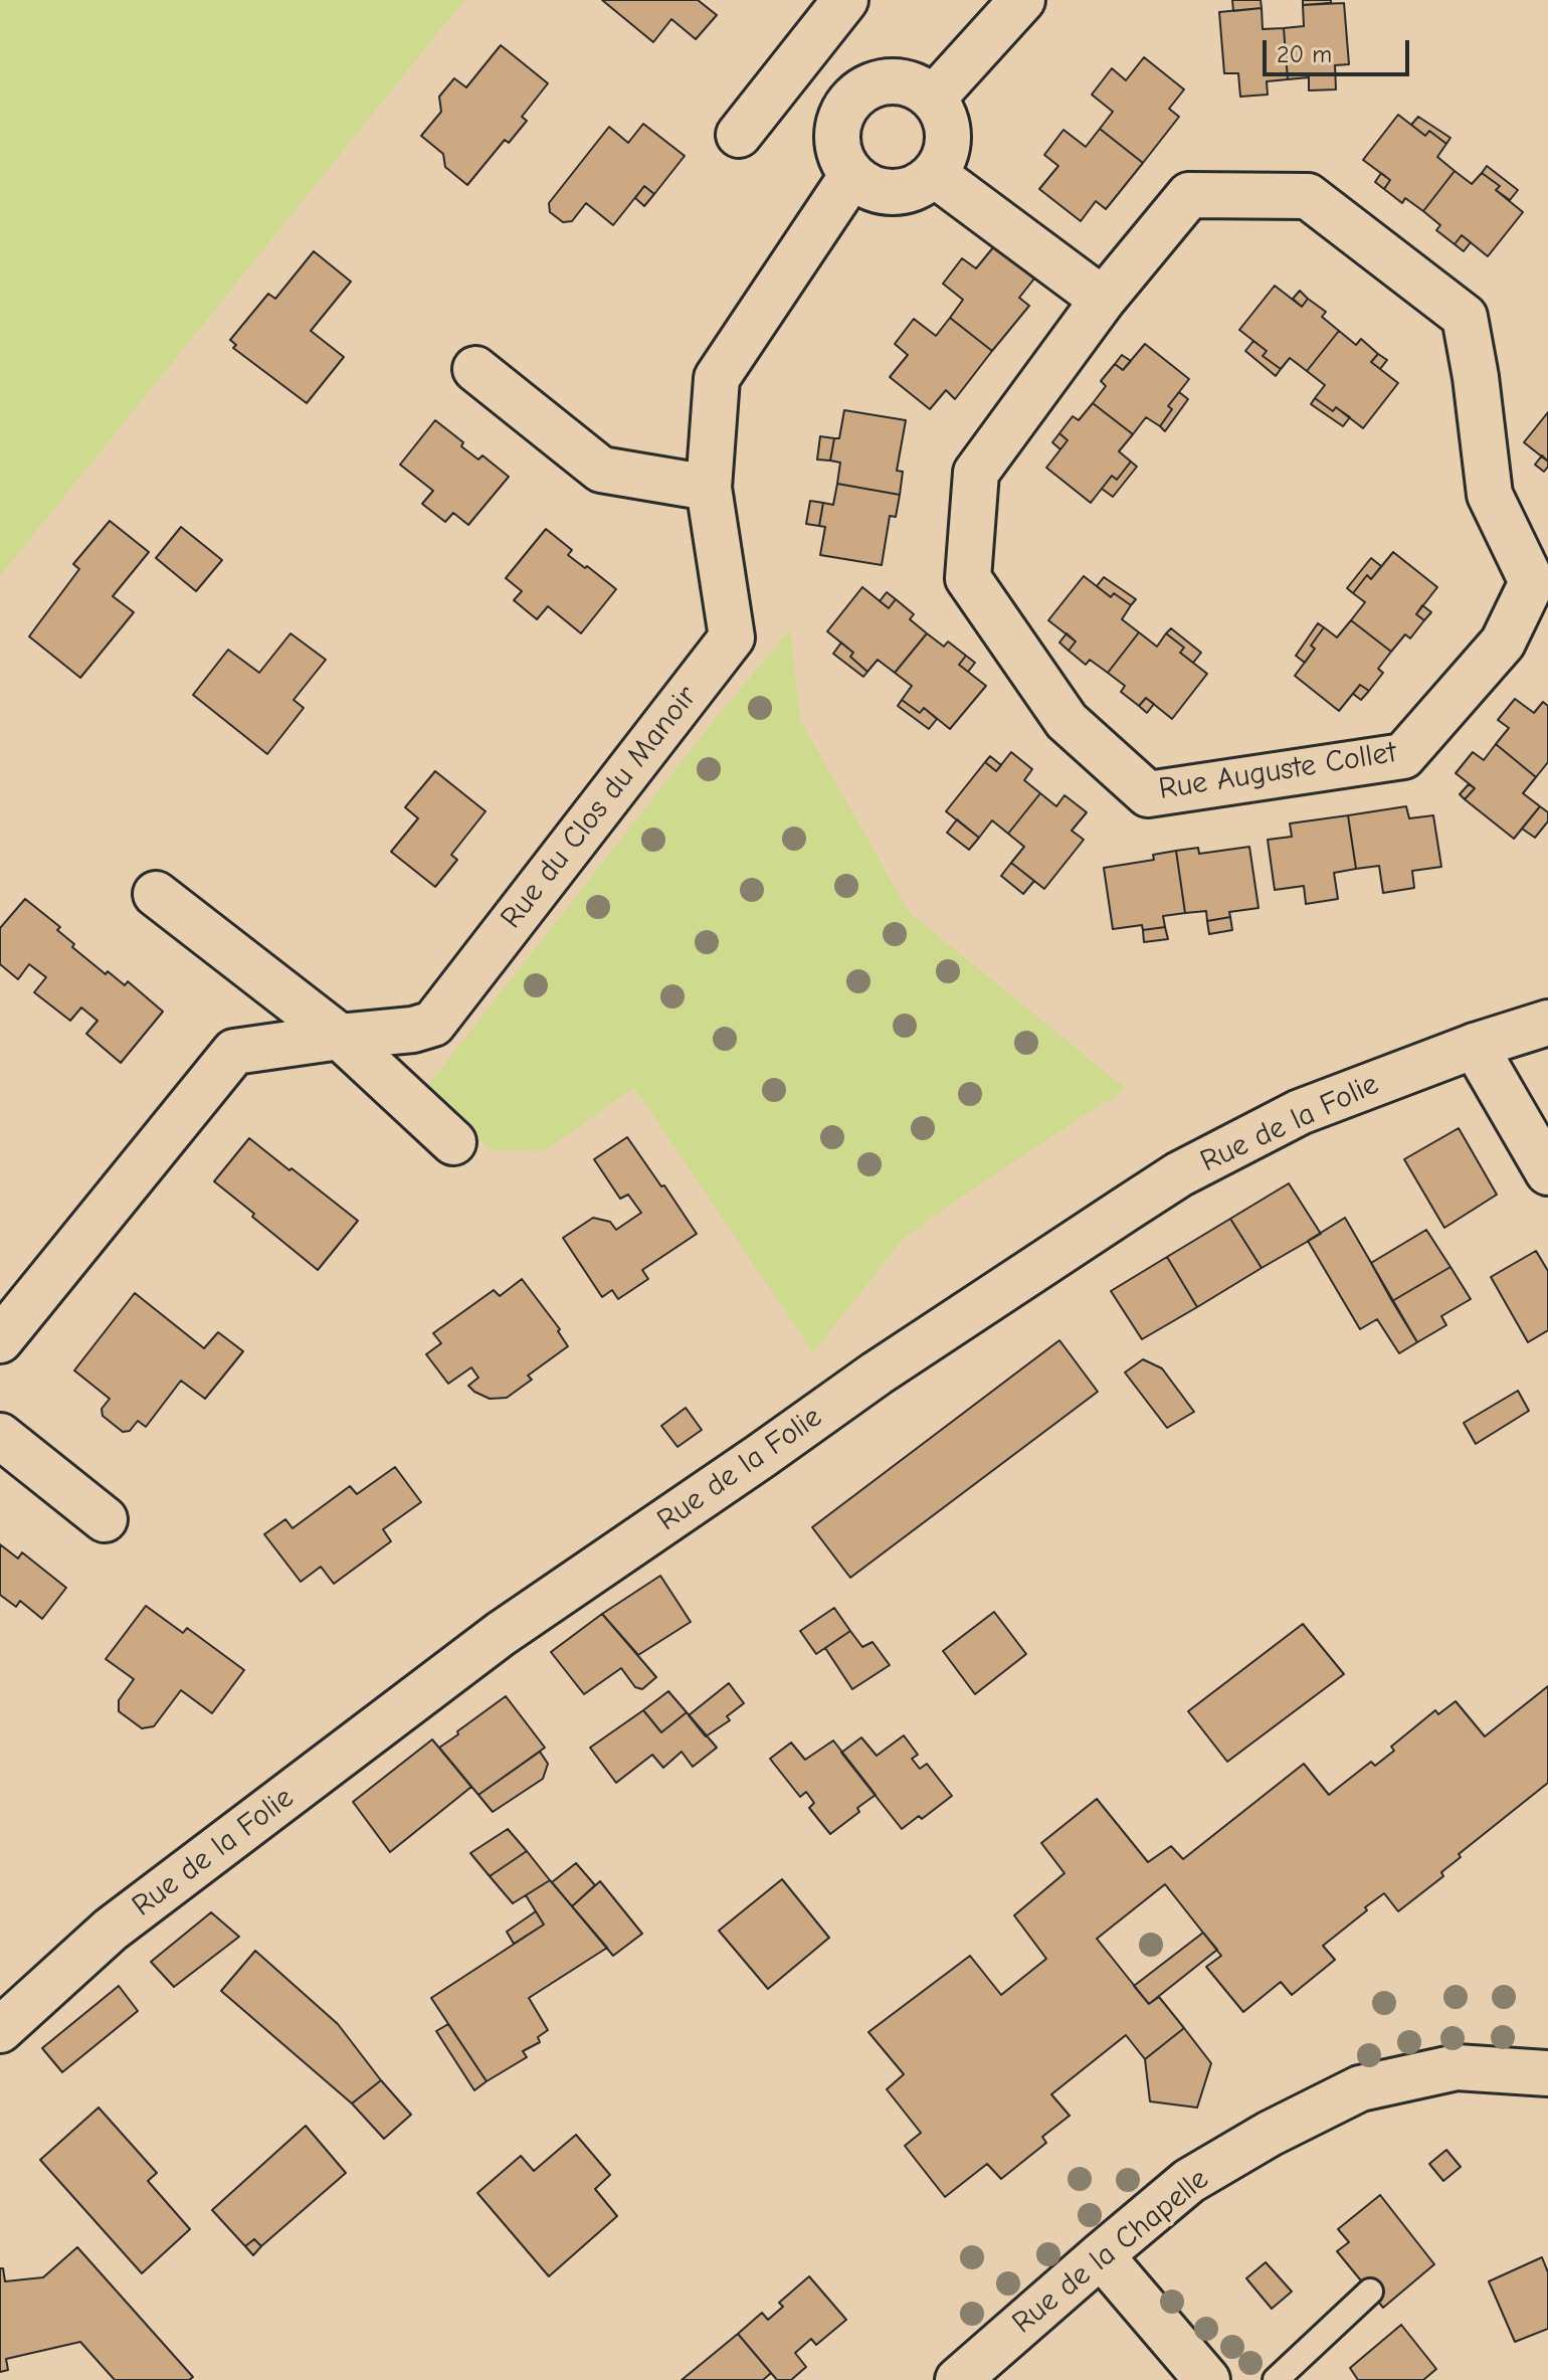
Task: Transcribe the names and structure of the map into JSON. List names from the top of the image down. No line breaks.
{"streets":{"street":["Rue Auguste Collet","Rue du Clos du Manoir","Rue de la Folie","Rue de la Chapelle"]},"scale_bar":"20 m"}
